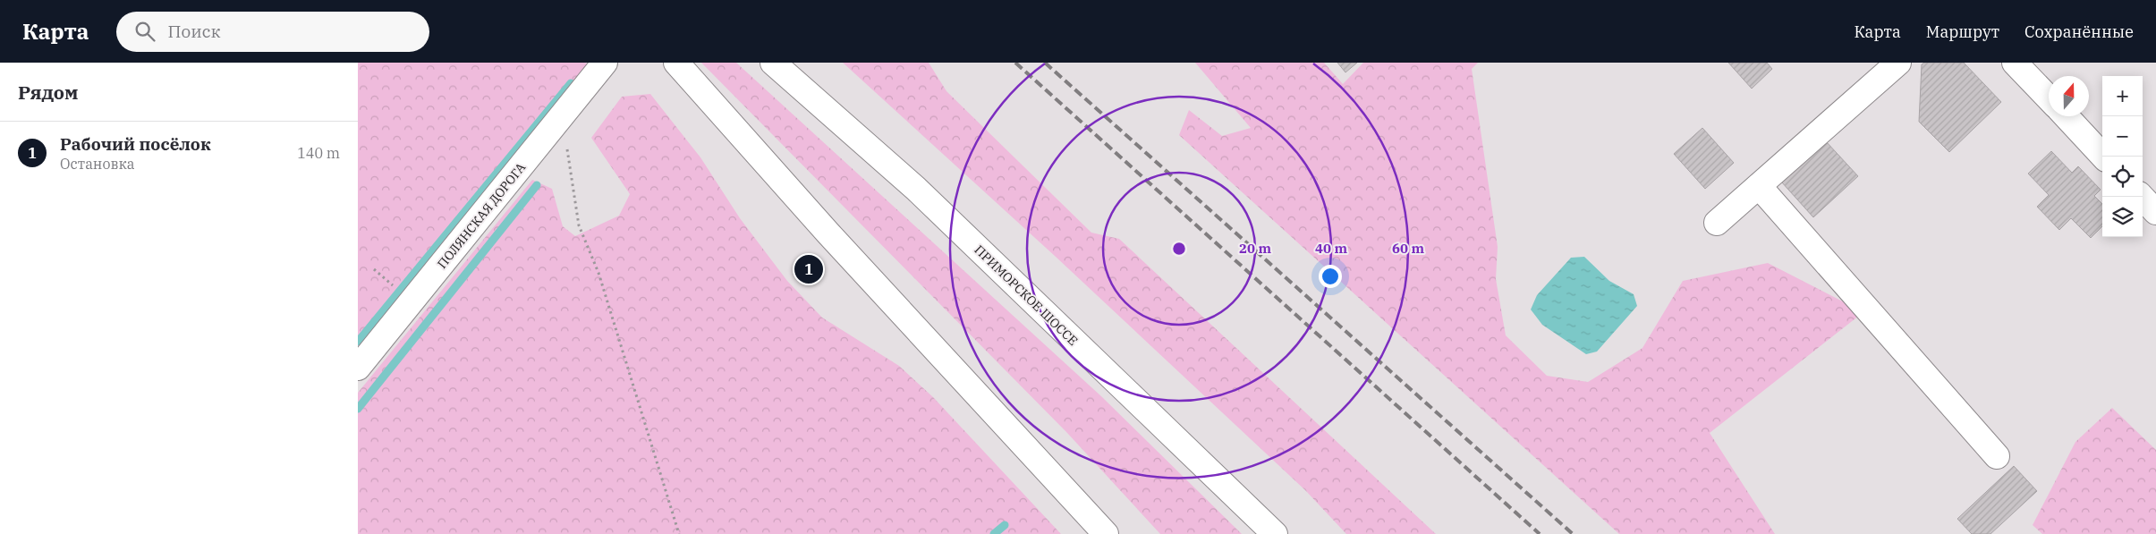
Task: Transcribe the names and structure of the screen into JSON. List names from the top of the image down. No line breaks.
{"streets":{"main road":["ПОЛЯНСКАЯ ДОРОГА","ПРИМОРСКОЕ ШОССЕ"]},"north":"top","page":{"header":"Карта","search":"Поиск","nav":["Карта","Маршрут","Сохранённые"],"heading":"Рядом","map_buttons":["+","−"],"list":[{"mark":"1","name":"Рабочий посёлок","note":"Остановка","value":"140 m"}],"pins":"1"},"rings":["20 m","40 m","60 m"]}
